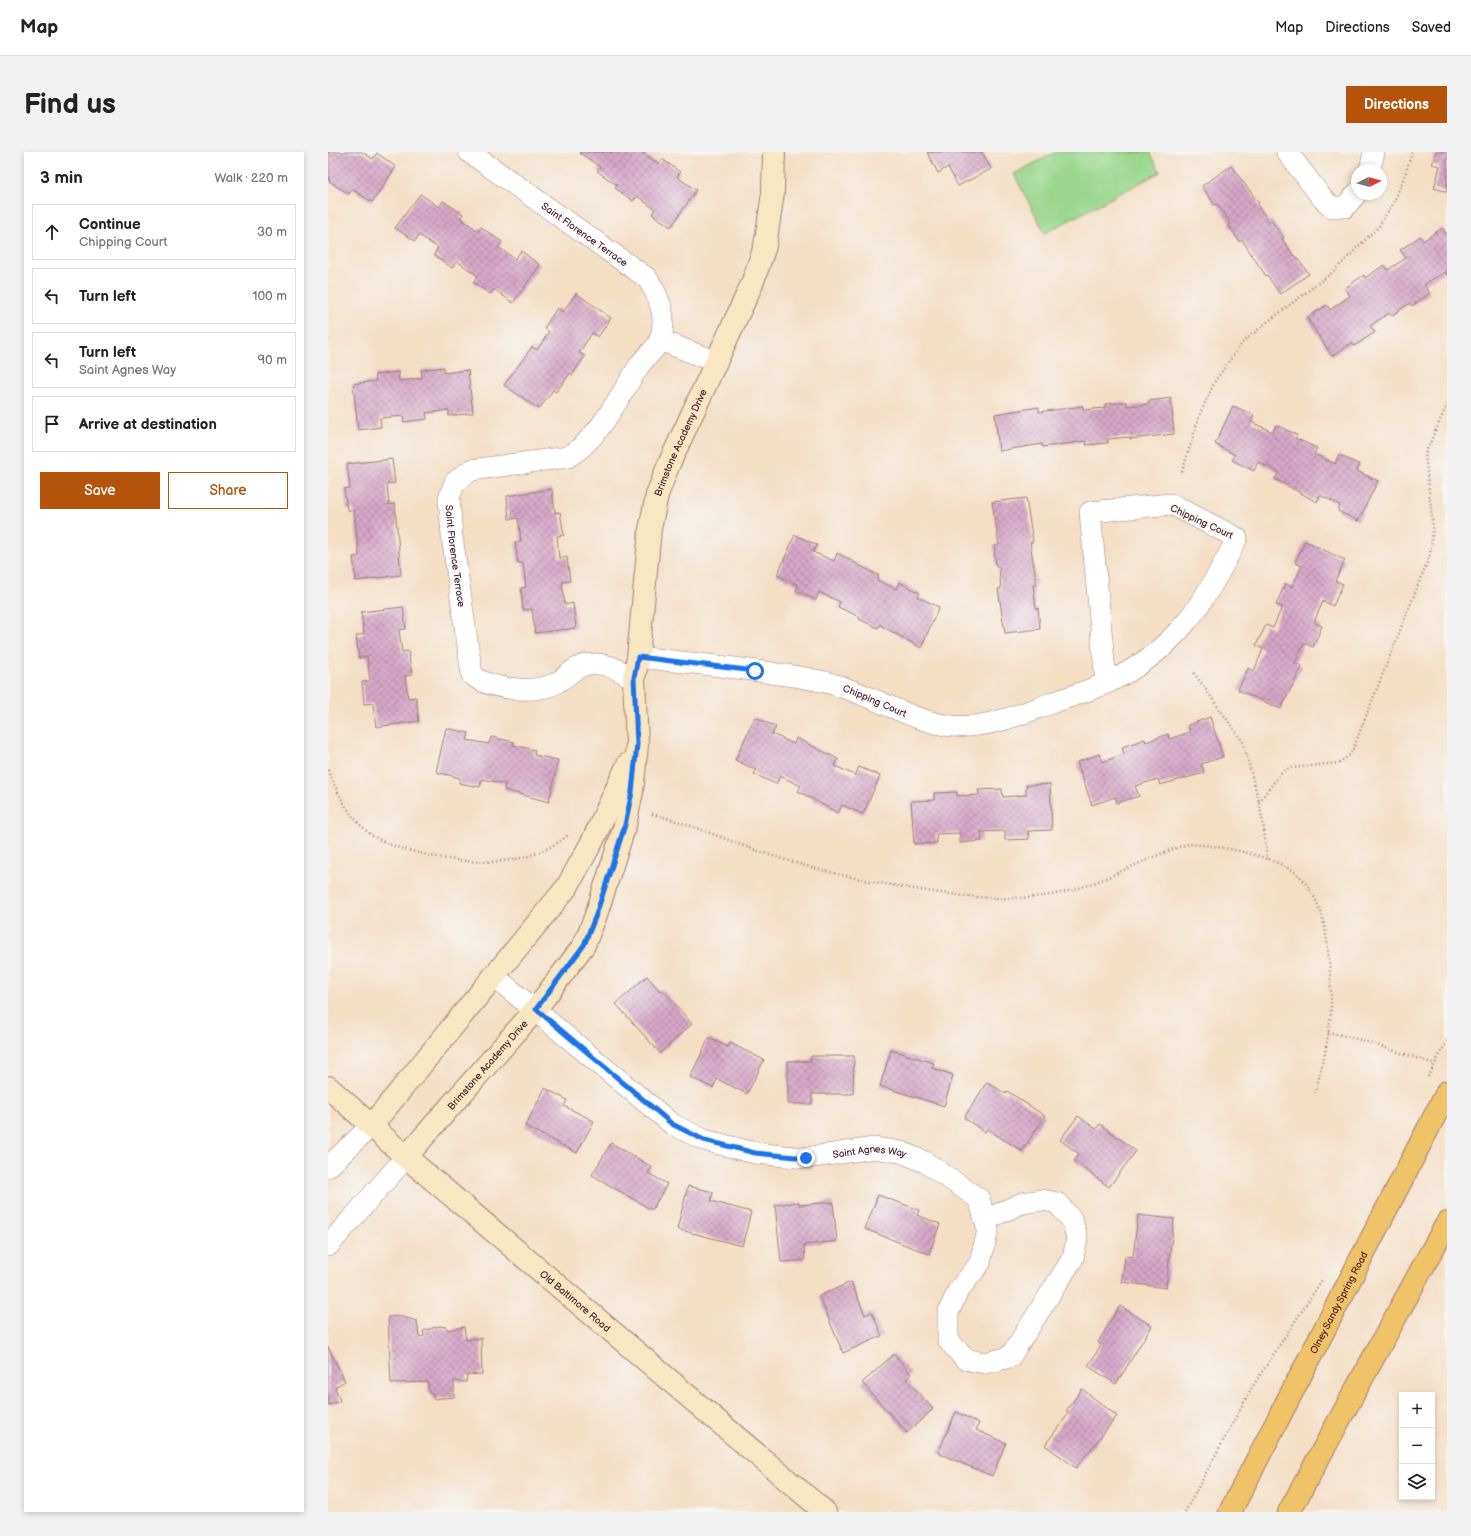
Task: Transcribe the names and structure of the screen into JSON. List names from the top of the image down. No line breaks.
{"streets":{"main road":["Olney Sandy Spring Road"],"street":["Saint Florence Terrace","Brimstone Academy Drive","Chipping Court","Saint Agnes Way","Old Baltimore Road"]},"crossings":[["Saint Florence Terrace","Brimstone Academy Drive"],["Brimstone Academy Drive","Chipping Court"],["Brimstone Academy Drive","Saint Agnes Way"],["Brimstone Academy Drive","Old Baltimore Road"]],"north":"right","page":{"header":"Map","nav":["Map","Directions","Saved"],"buttons":["Directions",["Save","Share"]],"title":"Find us","heading":["3 min","Walk · 220 m"],"list":[["Continue","Chipping Court","30 m"],["Turn left","100 m"],["Turn left","Saint Agnes Way","90 m"],"Arrive at destination"],"map_buttons":["+","−"]}}
